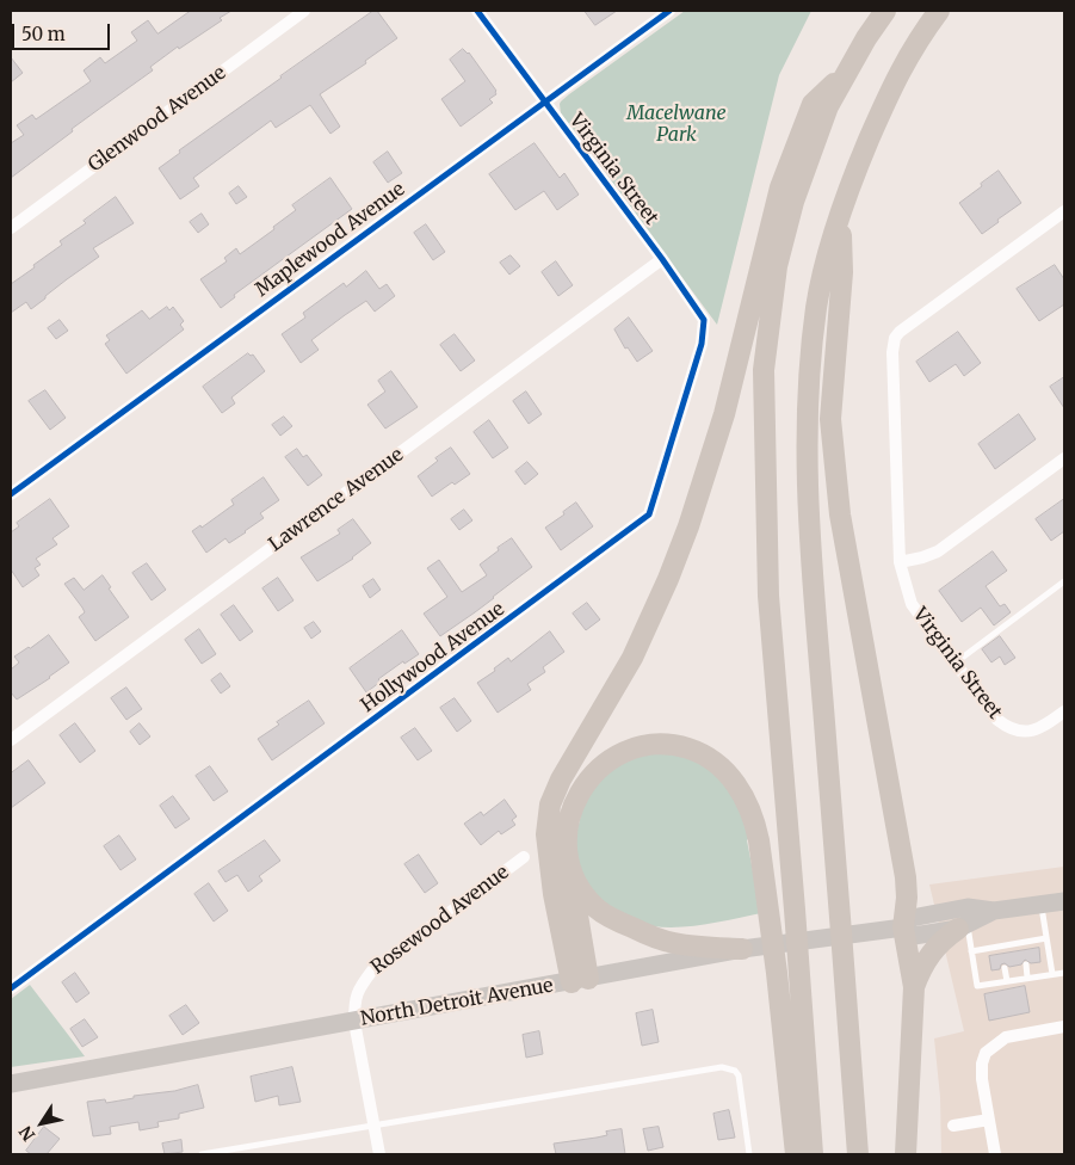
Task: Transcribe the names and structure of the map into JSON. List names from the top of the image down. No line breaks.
{"streets":{"main road":["North Detroit Avenue"],"street":["Glenwood Avenue","Virginia Street","Maplewood Avenue","Lawrence Avenue","Hollywood Avenue","Rosewood Avenue"]},"crossings":[["Virginia Street","Maplewood Avenue"],["Virginia Street","Lawrence Avenue"],["Virginia Street","Hollywood Avenue"],["Lawrence Avenue","Hollywood Avenue"],["Rosewood Avenue","North Detroit Avenue"]],"parks":["Macelwane Park"],"scale_bar":"50 m","north":"bottom left"}
